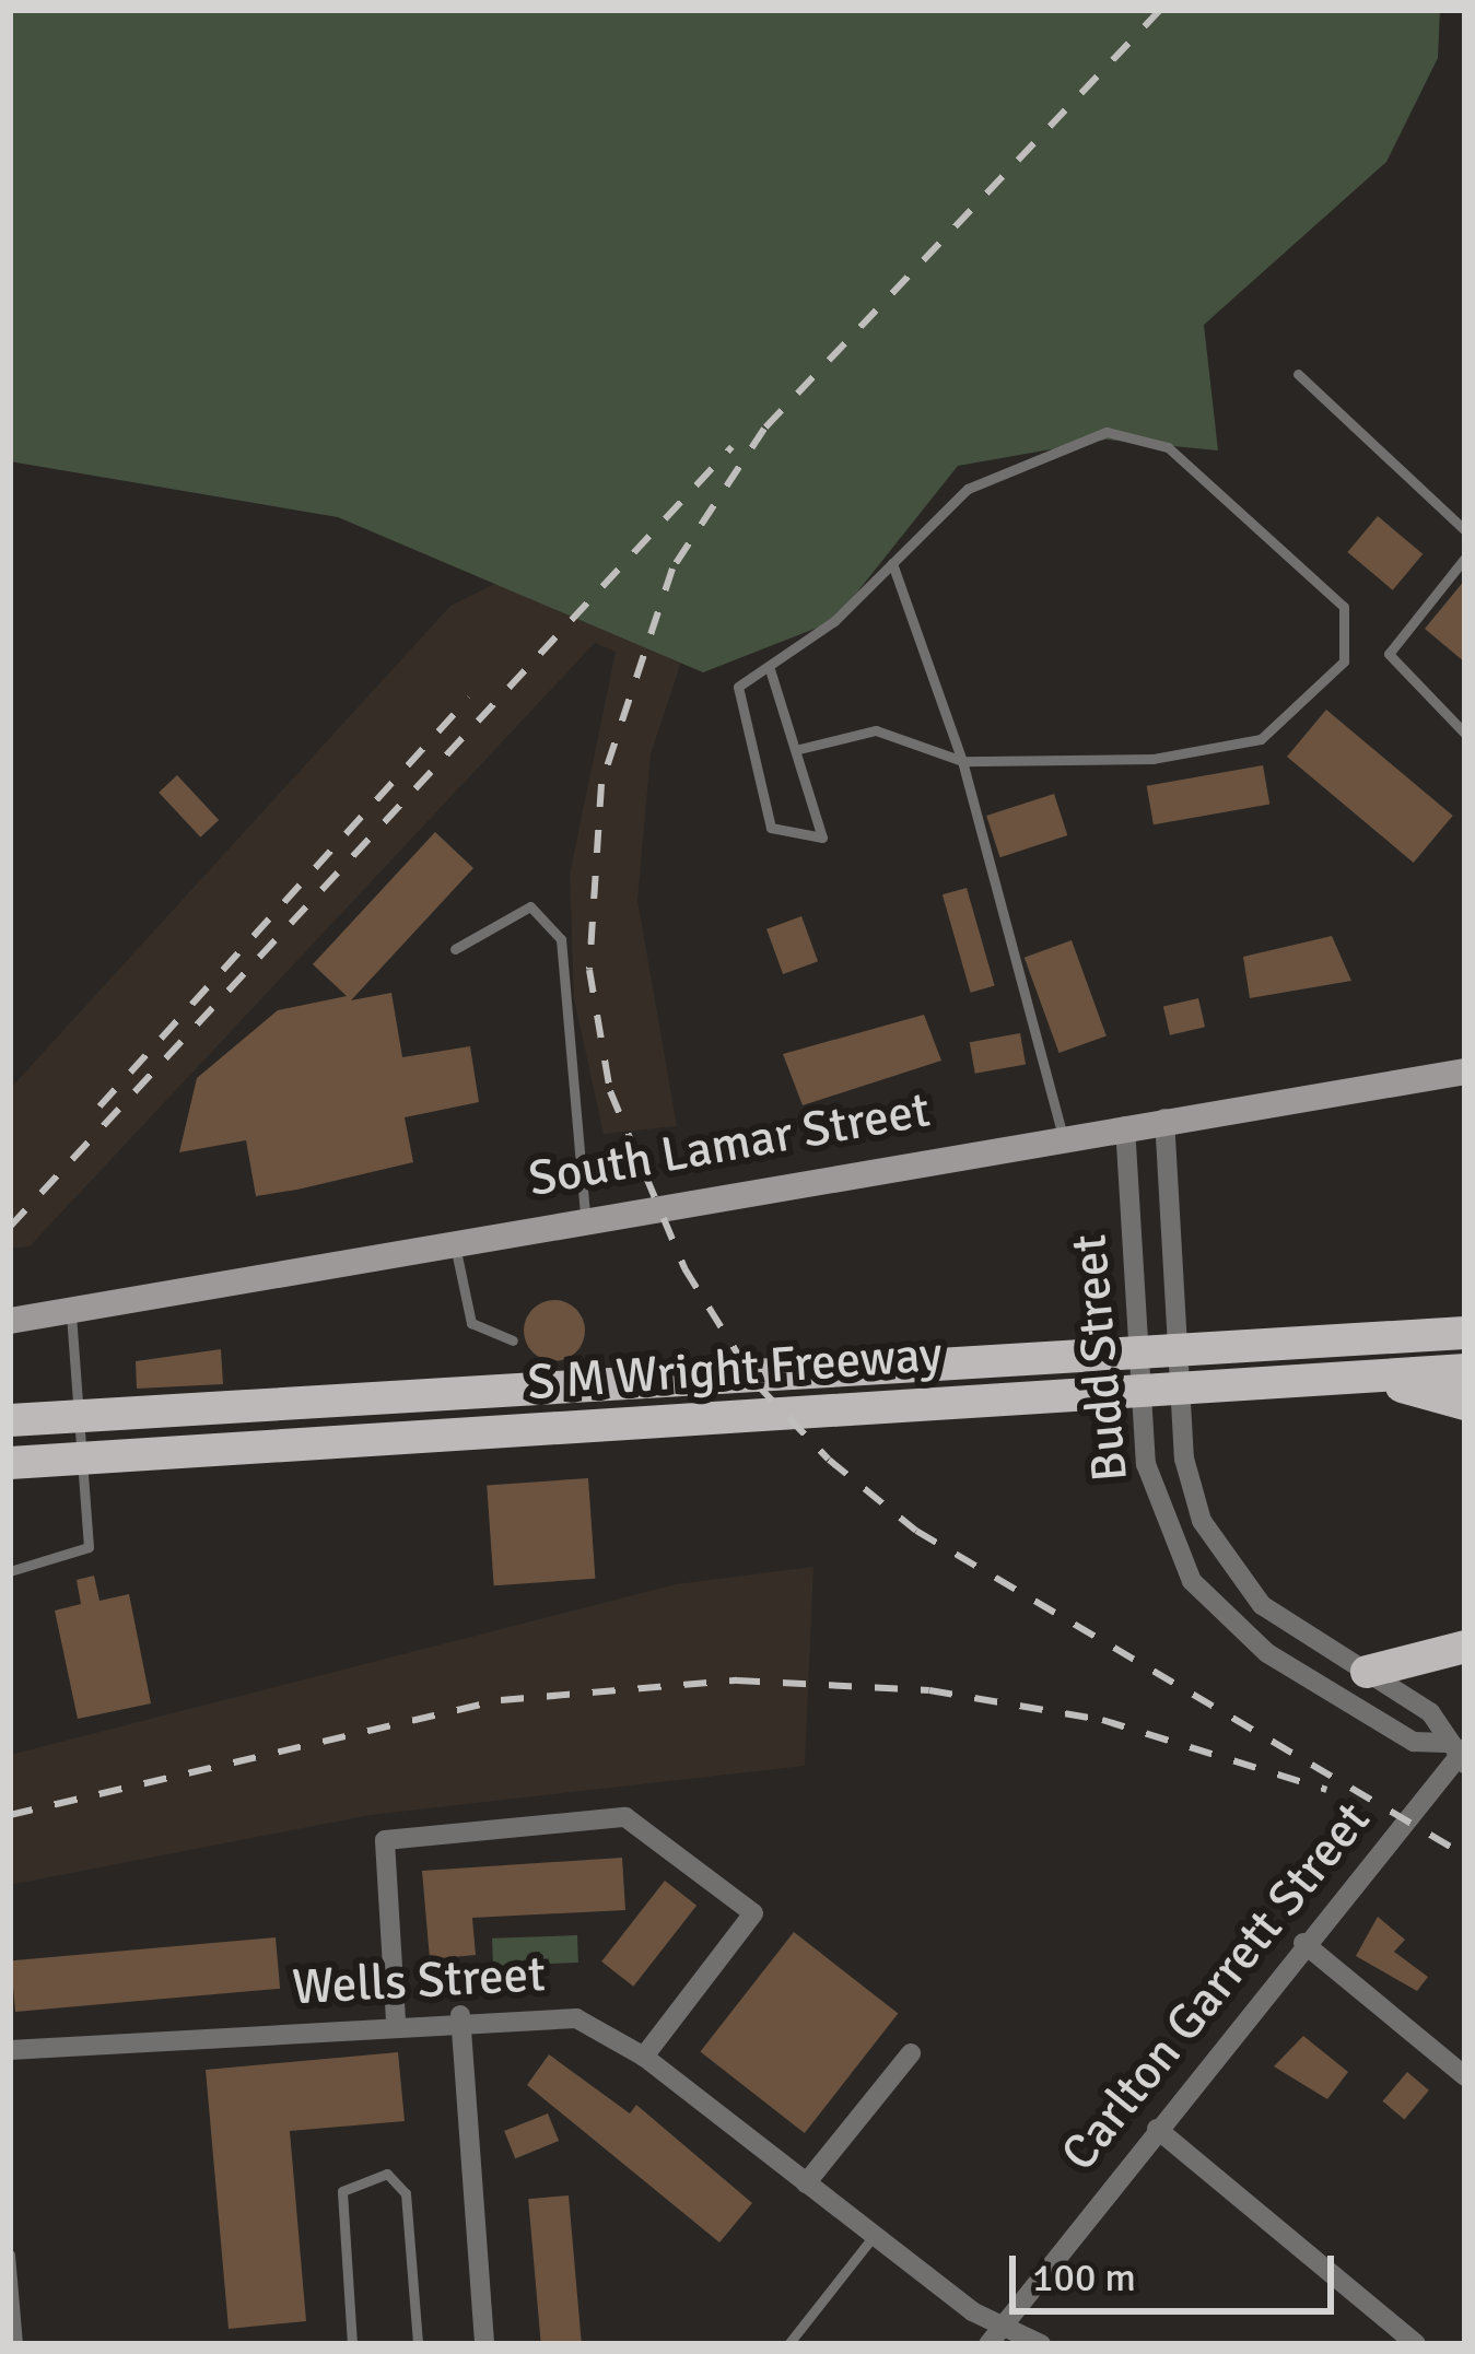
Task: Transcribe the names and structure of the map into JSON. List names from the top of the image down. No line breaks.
{"streets":{"main road":["South Lamar Street","S M Wright Freeway"],"street":["Budd Street","Wells Street","Carlton Garrett Street"]},"crossings":[["South Lamar Street","Budd Street"],["Budd Street","Carlton Garrett Street"],["Wells Street","Carlton Garrett Street"]],"scale_bar":"100 m"}
